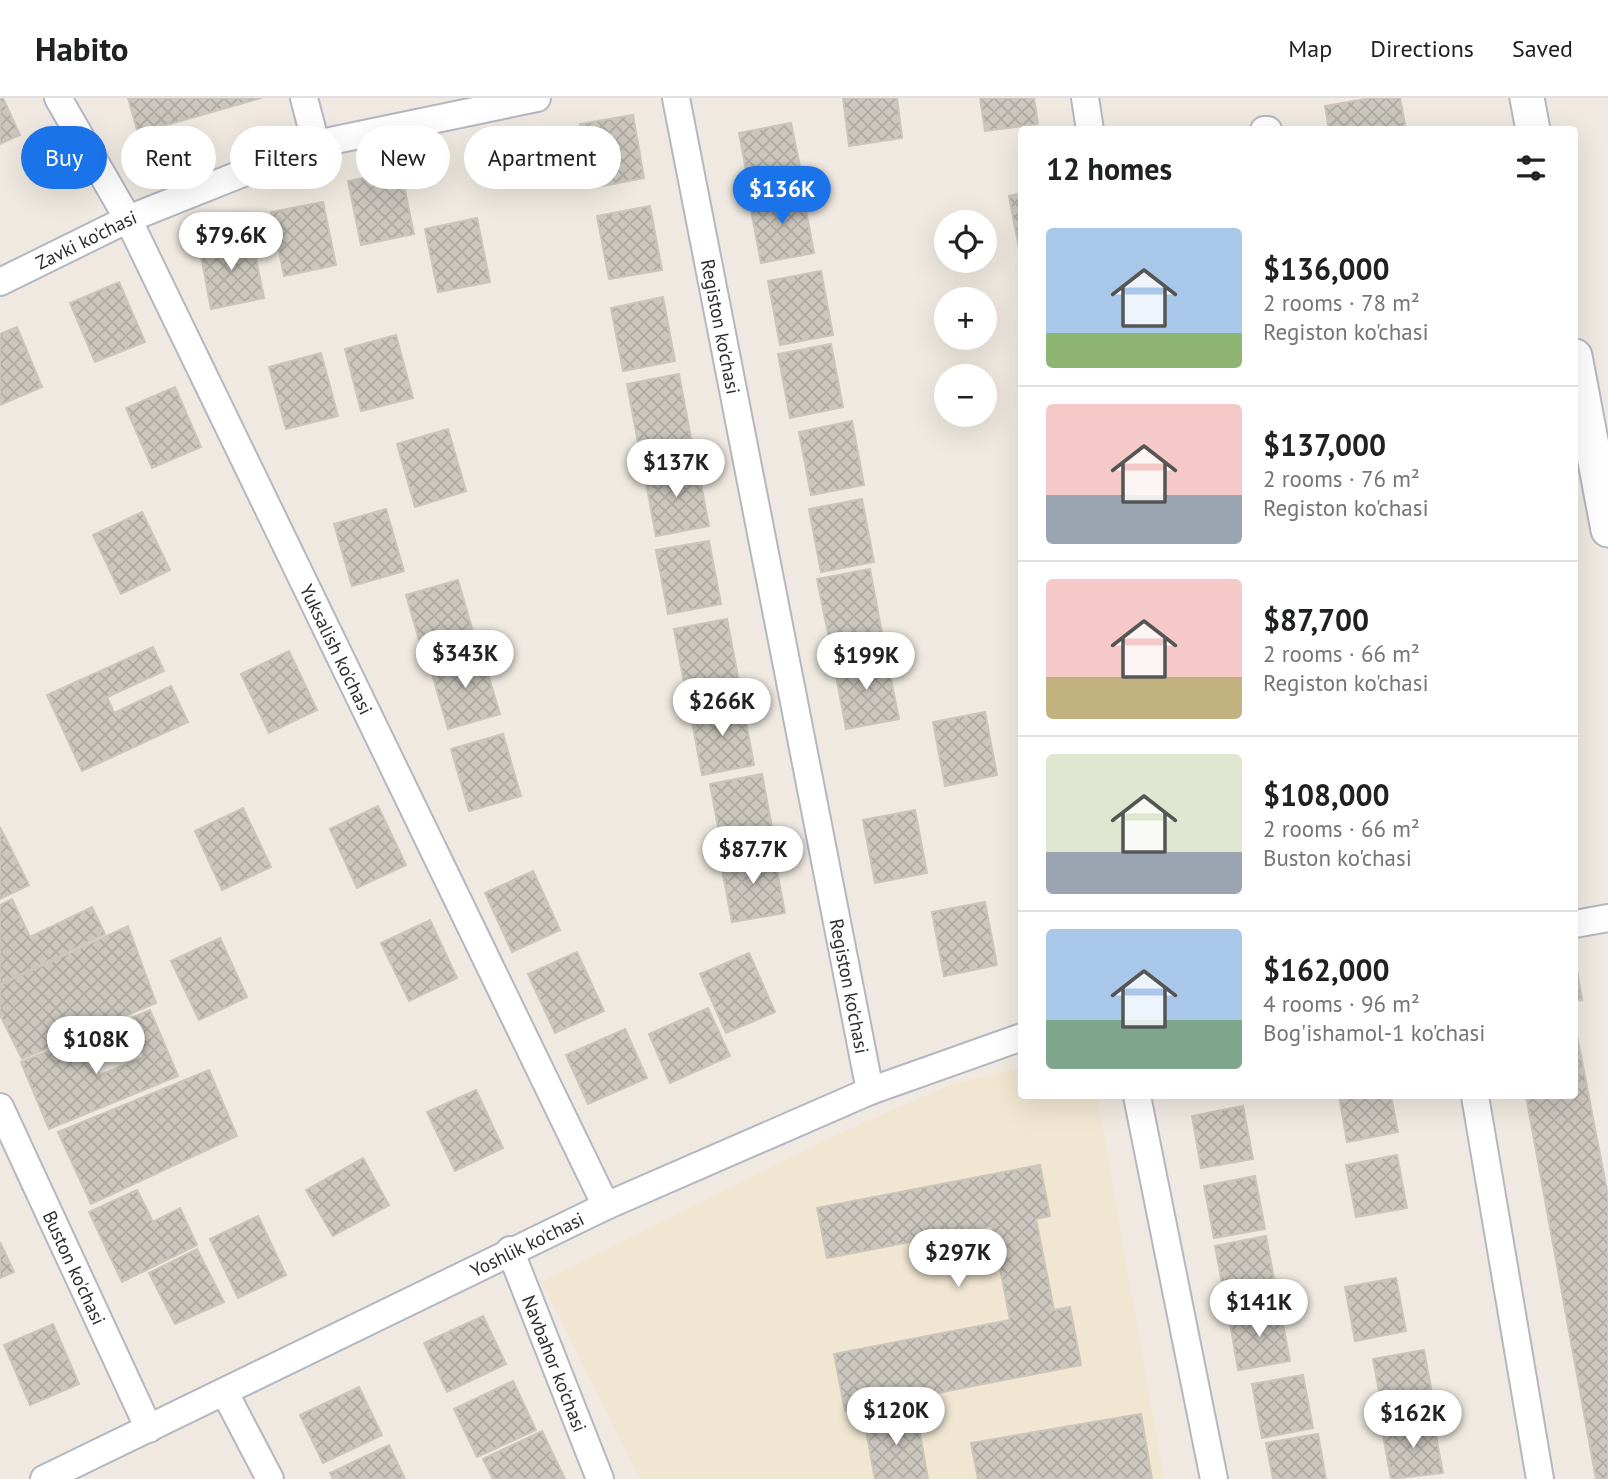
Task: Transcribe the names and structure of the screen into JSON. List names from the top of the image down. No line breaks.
{"streets":{"street":["Zavki ko'chasi","Registon ko'chasi","Yuksalish ko'chasi","Yoshlik ko'chasi","Buston ko'chasi","Navbahor ko'chasi"]},"crossings":[["Zavki ko'chasi","Yuksalish ko'chasi"],["Registon ko'chasi","Yoshlik ko'chasi"],["Yuksalish ko'chasi","Yoshlik ko'chasi"],["Yoshlik ko'chasi","Buston ko'chasi"],["Yoshlik ko'chasi","Navbahor ko'chasi"]],"page":{"header":"Habito","nav":["Map","Directions","Saved"],"chip":["Buy","Rent","Filters","New","Apartment"],"heading":"12 homes","price":["$136K","$79.6K","$137K","$343K","$199K","$266K","$87.7K","$108K","$297K","$141K","$120K","$162K"],"map_buttons":["+","−"],"list":[{"name":"$136,000","note":"2 rooms · 78 m² · Registon ko'chasi"},{"name":"$137,000","note":"2 rooms · 76 m² · Registon ko'chasi"},{"name":"$87,700","note":"2 rooms · 66 m² · Registon ko'chasi"},{"name":"$108,000","note":"2 rooms · 66 m² · Buston ko'chasi"},{"name":"$162,000","note":"4 rooms · 96 m² · Bog'ishamol-1 ko'chasi"}]}}
